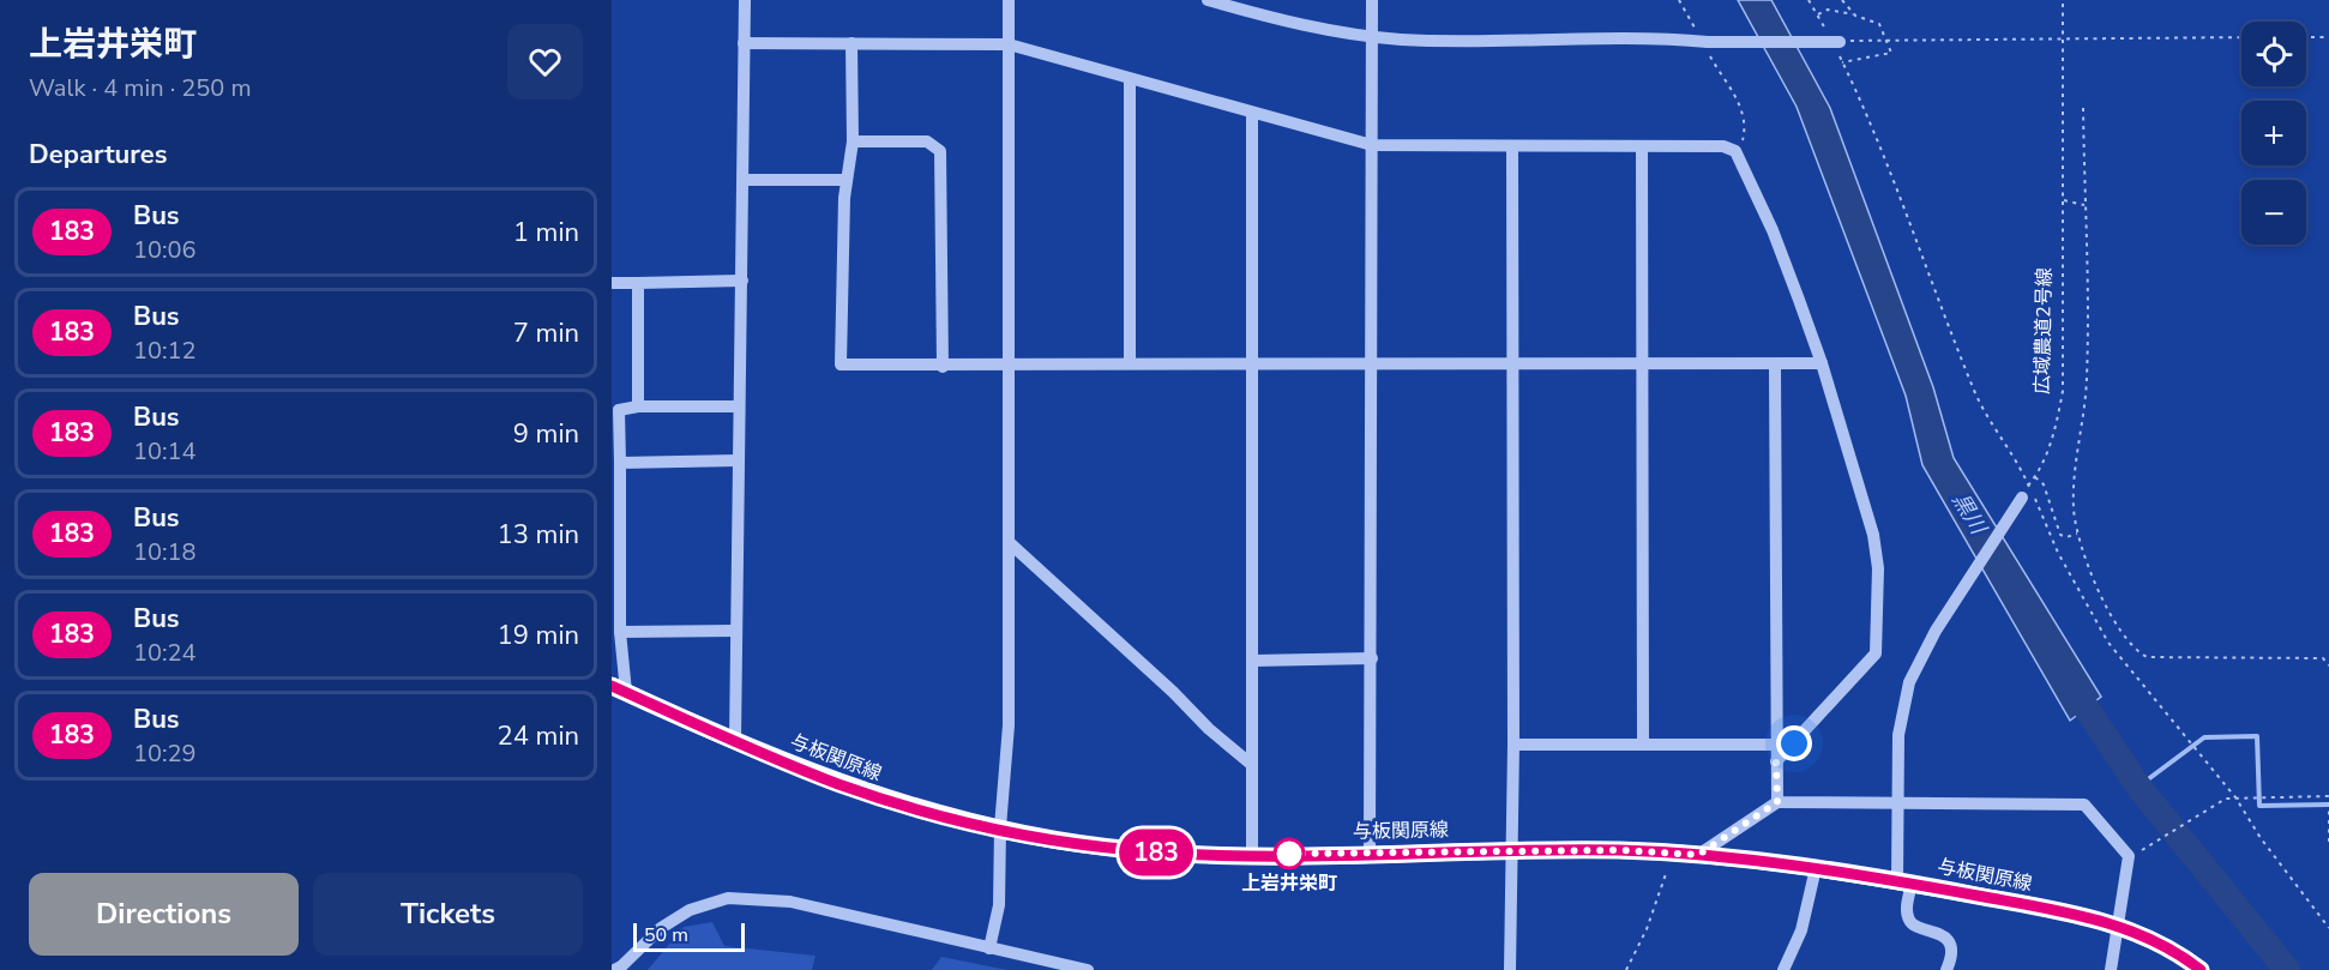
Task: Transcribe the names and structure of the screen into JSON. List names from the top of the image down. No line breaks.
{"streets":{"main road":["与板関原線"],"path":["広域農道2号線"]},"water":["黒川"],"places":["上岩井栄町"],"lines":["bus line 183"],"scale_bar":"50 m","page":{"heading":[["上岩井栄町","Walk · 4 min · 250 m"],"Departures"],"on_map":"183","map_buttons":["+","−"],"list":[{"mark":"183","name":"Bus","note":"10:06","value":"1 min"},{"mark":"183","name":"Bus","note":"10:12","value":"7 min"},{"mark":"183","name":"Bus","note":"10:14","value":"9 min"},{"mark":"183","name":"Bus","note":"10:18","value":"13 min"},{"mark":"183","name":"Bus","note":"10:24","value":"19 min"},{"mark":"183","name":"Bus","note":"10:29","value":"24 min"}],"buttons":["Directions","Tickets"],"scale":"50 m"}}
